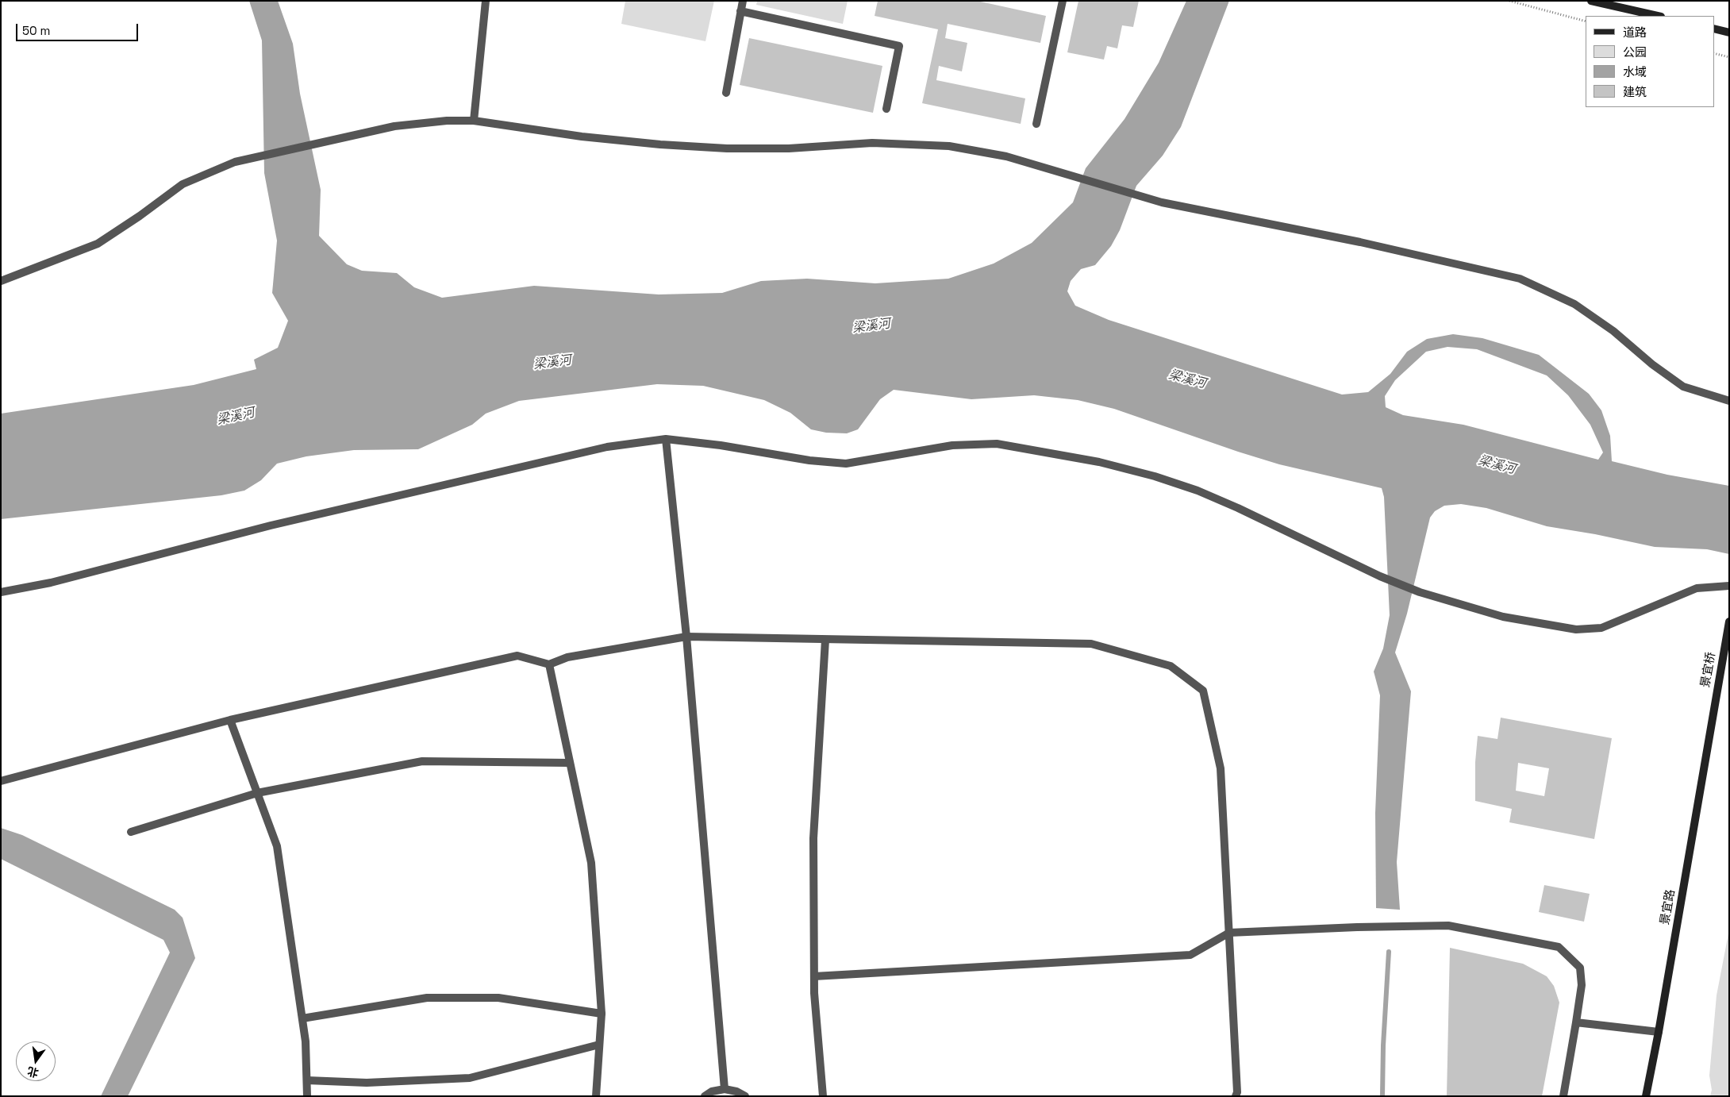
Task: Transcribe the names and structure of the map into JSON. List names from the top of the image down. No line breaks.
{"streets":{"street":["景宜桥","景宜路"]},"crossings":[["景宜桥","景宜路"]],"water":["梁溪河"],"legend":["道路","公园","水域","建筑"],"scale_bar":"50 m","north":"bottom"}
